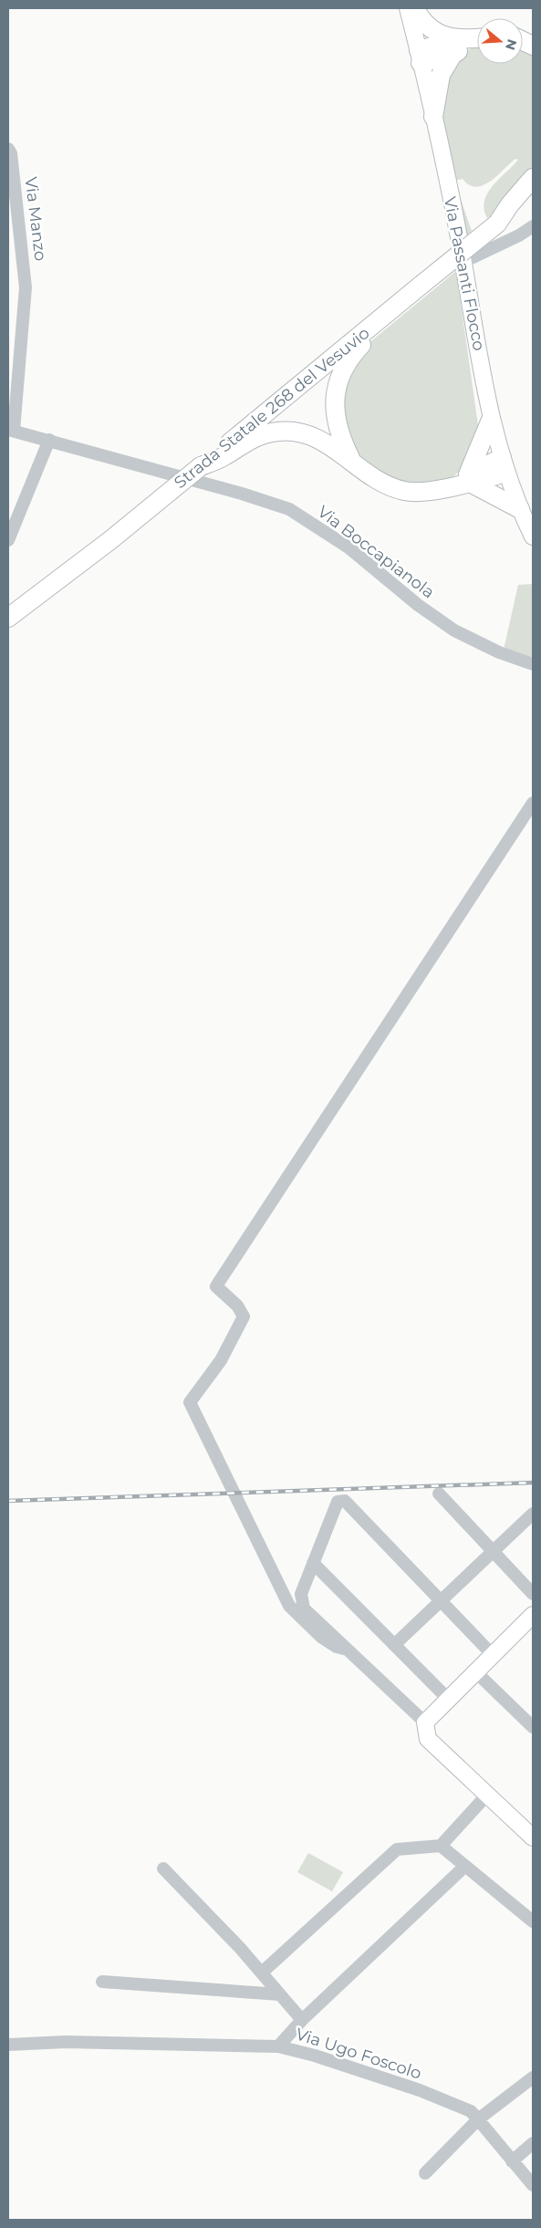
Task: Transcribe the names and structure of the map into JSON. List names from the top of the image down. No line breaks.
{"streets":{"highway":["Strada Statale 268 del Vesuvio"],"main road":["Via Passanti Flocco"],"street":["Via Manzo","Via Boccapianola","Via Ugo Foscolo"]},"crossings":[["Via Manzo","Via Boccapianola"]],"north":"right"}
